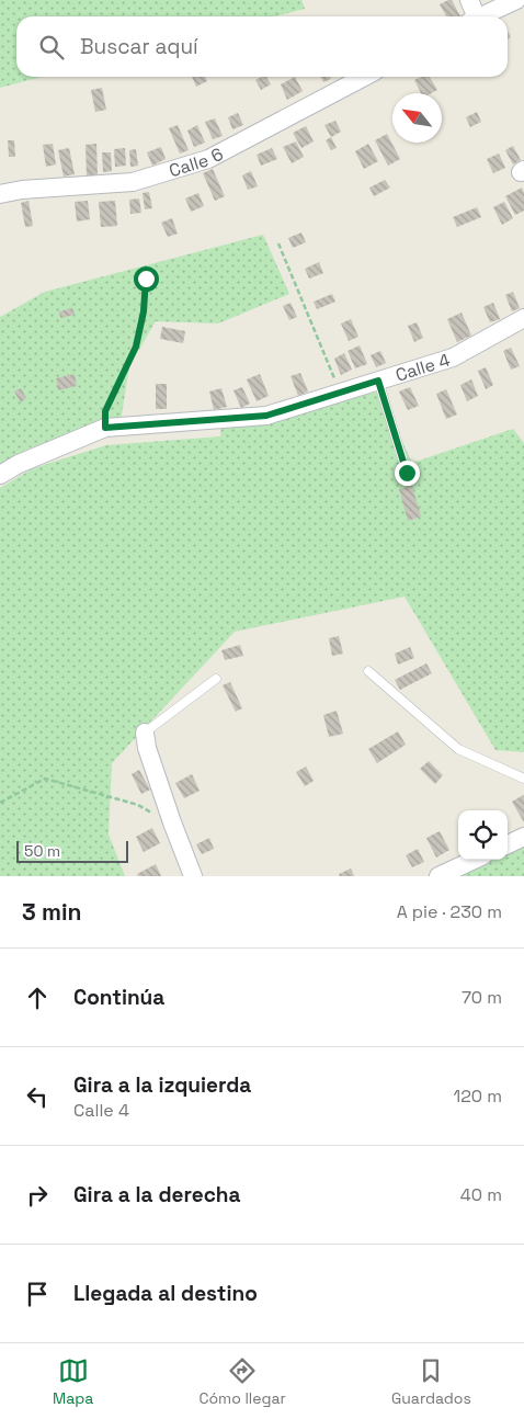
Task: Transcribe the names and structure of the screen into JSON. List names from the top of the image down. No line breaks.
{"streets":{"street":["Calle 6","Calle 4"]},"scale_bar":"50 m","north":"top left","page":{"search":"Buscar aquí","scale":"50 m","heading":["3 min","A pie · 230 m"],"list":[["Continúa","70 m"],["Gira a la izquierda","Calle 4","120 m"],["Gira a la derecha","40 m"],"Llegada al destino"],"nav":["Mapa","Cómo llegar","Guardados"]}}
